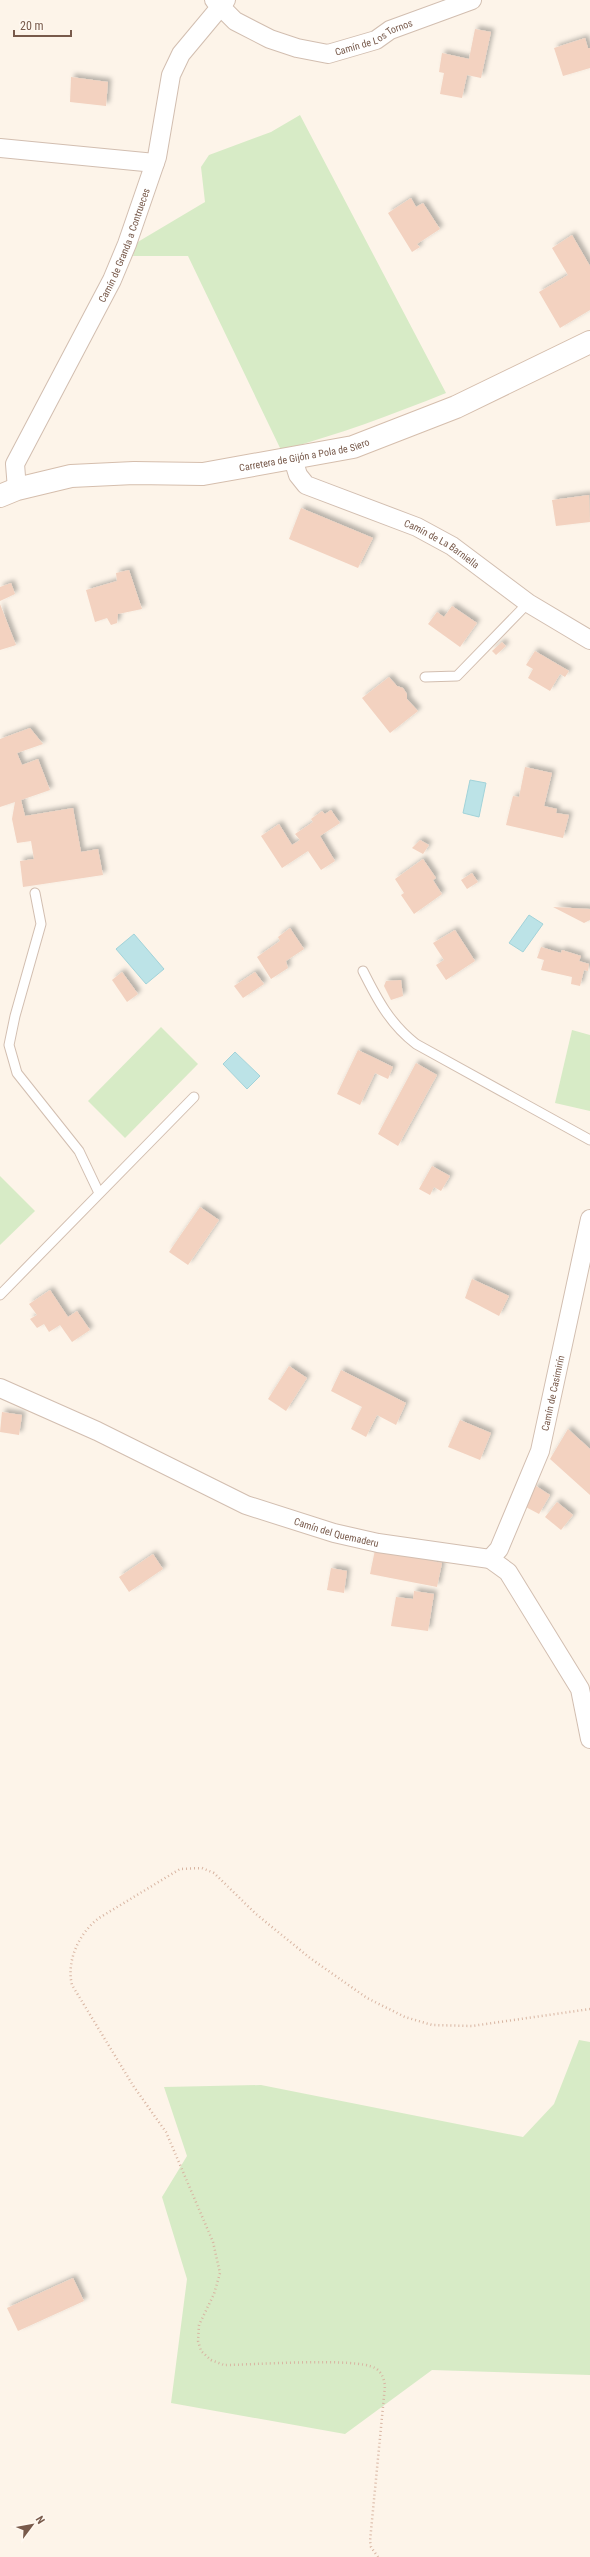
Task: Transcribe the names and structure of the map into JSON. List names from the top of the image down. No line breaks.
{"streets":{"street":["Camín de Los Tornos","Camín de Granda a Contrueces","Carretera de Gijón a Pola de Siero","Camín de La Barniella","Camín de Casimirín","Camín del Quemaderu"]},"crossings":[["Camín de Los Tornos","Camín de Granda a Contrueces"],["Camín de Granda a Contrueces","Carretera de Gijón a Pola de Siero"],["Carretera de Gijón a Pola de Siero","Camín de La Barniella"],["Camín de Casimirín","Camín del Quemaderu"]],"scale_bar":"20 m","north":"top right"}
